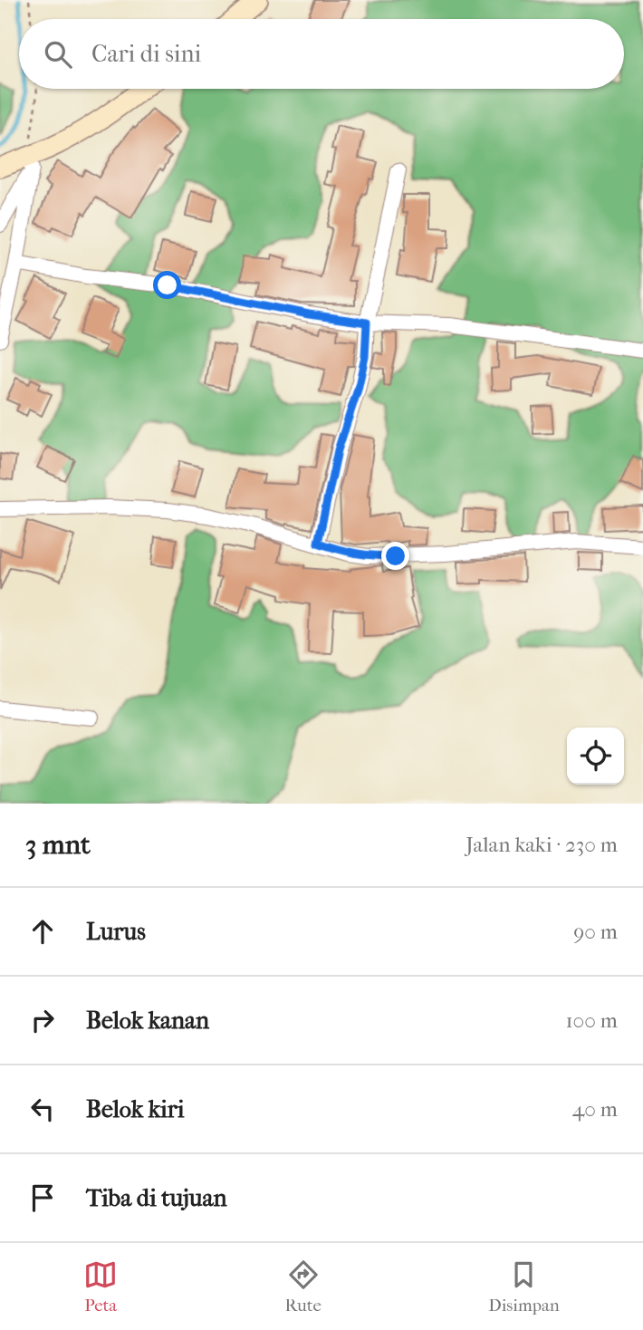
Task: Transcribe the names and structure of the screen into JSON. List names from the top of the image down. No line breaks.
{"page":{"search":"Cari di sini","heading":["3 mnt","Jalan kaki · 230 m"],"list":[["Lurus","90 m"],["Belok kanan","100 m"],["Belok kiri","40 m"],"Tiba di tujuan"],"nav":["Peta","Rute","Disimpan"]}}
